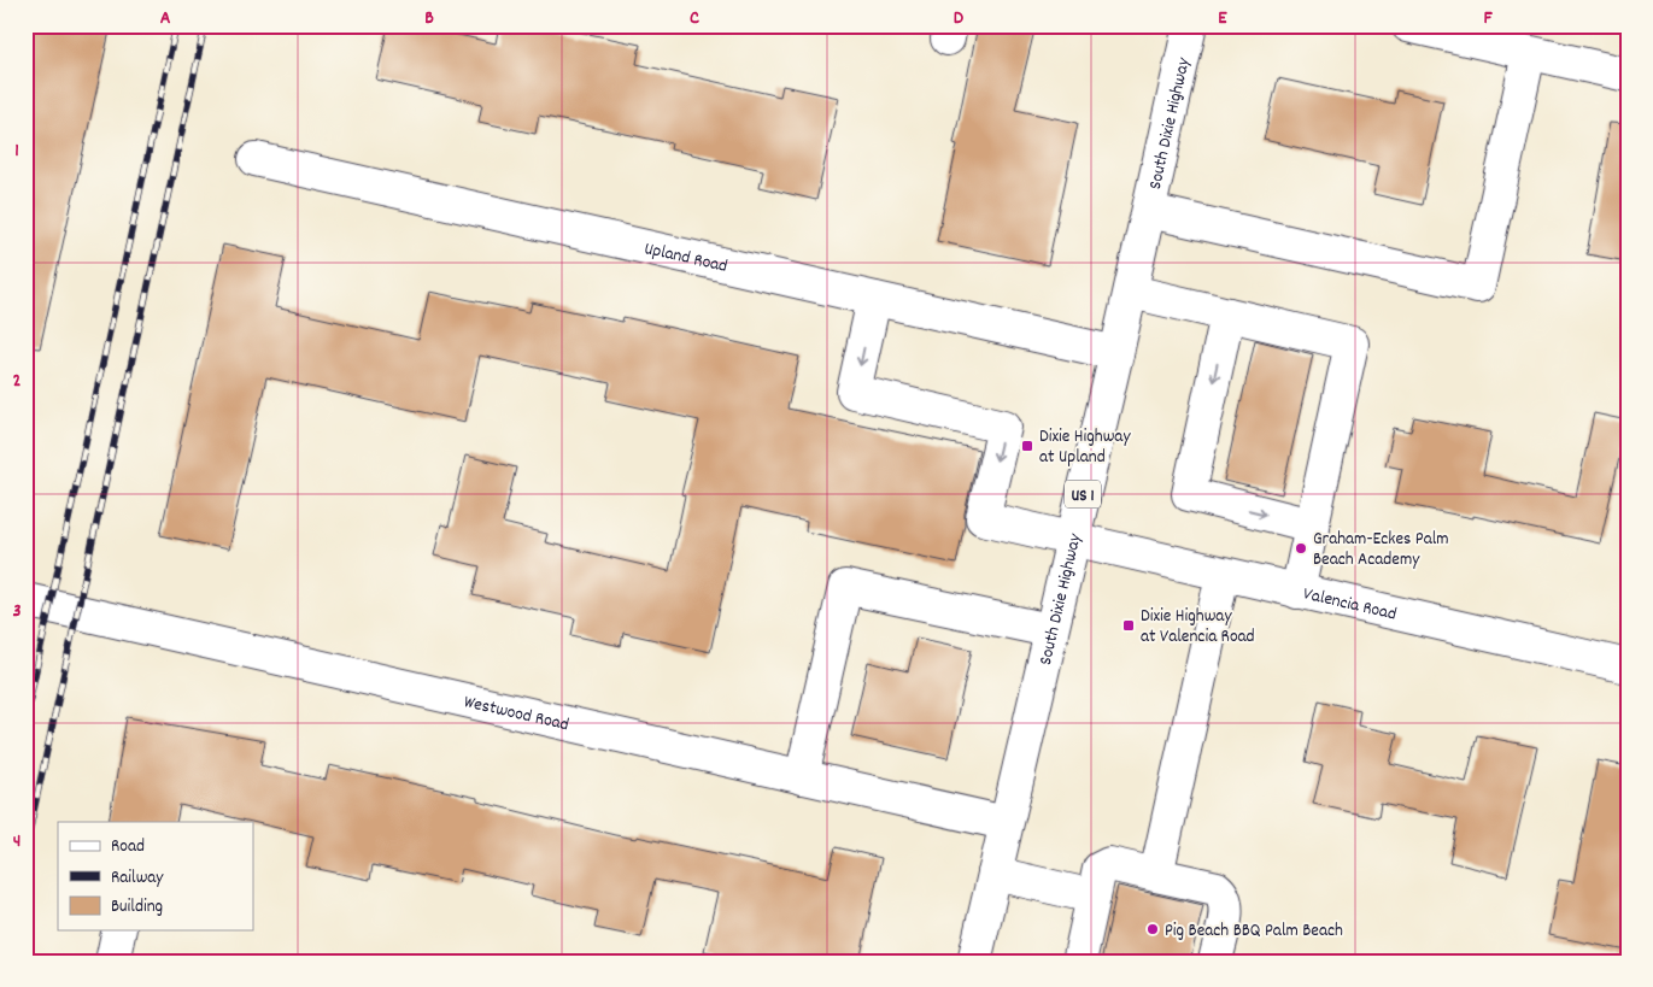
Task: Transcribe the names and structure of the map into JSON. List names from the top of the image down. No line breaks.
{"streets":{"street":["South Dixie Highway","Upland Road","US 1","Valencia Road","Westwood Road"]},"crossings":[["South Dixie Highway","Upland Road"],["South Dixie Highway","Valencia Road"],["South Dixie Highway","Westwood Road"],["Upland Road","Valencia Road"]],"places":{"transit":["Dixie Highway at Upland","Dixie Highway at Valencia Road"],"other":["Graham-Eckes Palm Beach Academy","Pig Beach BBQ Palm Beach"]},"legend":["Road","Railway","Building"],"grid":{"columns":["A","B","C","D","E","F"],"rows":["1","2","3","4"]}}
